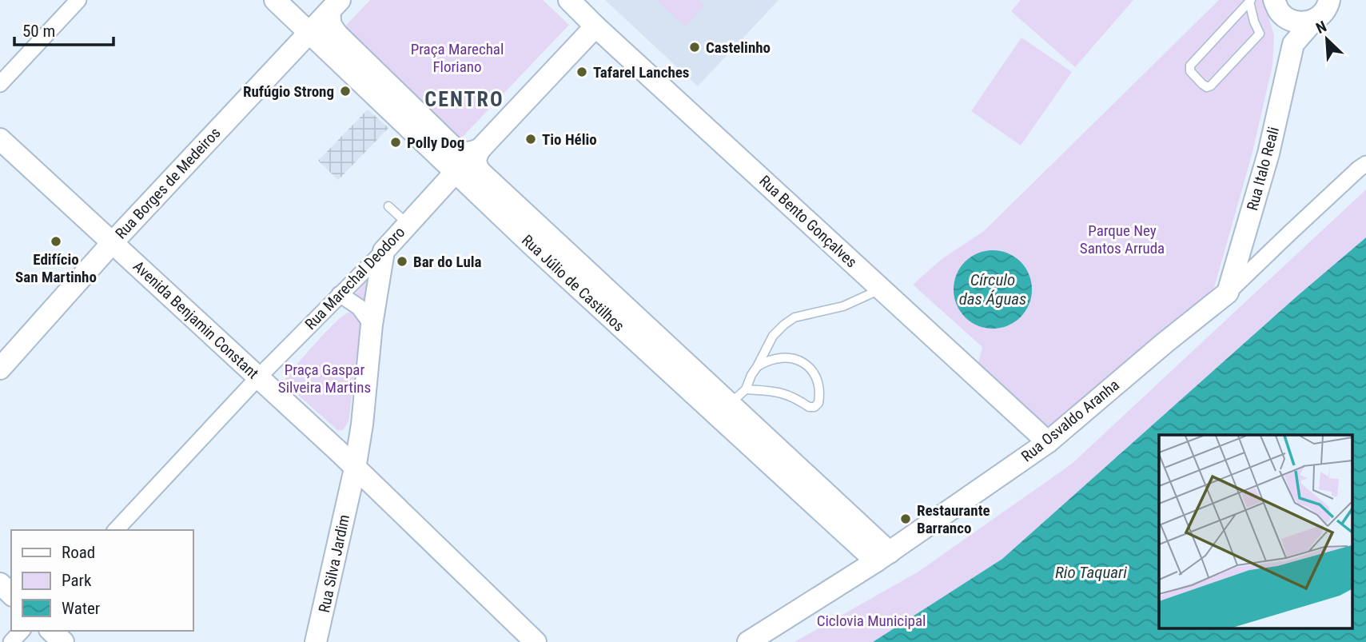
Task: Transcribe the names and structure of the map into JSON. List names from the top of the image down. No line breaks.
{"streets":{"street":["Rua Italo Reali","Rua Borges de Medeiros","Rua Bento Gonçalves","Rua Marechal Deodoro","Rua Júlio de Castilhos","Avenida Benjamin Constant","Rua Osvaldo Aranha","Rua Silva Jardim"]},"crossings":[["Rua Italo Reali","Rua Osvaldo Aranha"],["Rua Borges de Medeiros","Rua Júlio de Castilhos"],["Rua Borges de Medeiros","Avenida Benjamin Constant"],["Rua Bento Gonçalves","Rua Marechal Deodoro"],["Rua Bento Gonçalves","Rua Osvaldo Aranha"],["Rua Marechal Deodoro","Rua Júlio de Castilhos"],["Rua Marechal Deodoro","Avenida Benjamin Constant"],["Rua Marechal Deodoro","Rua Silva Jardim"],["Rua Júlio de Castilhos","Rua Osvaldo Aranha"],["Avenida Benjamin Constant","Rua Silva Jardim"]],"districts":["CENTRO"],"water":["Círculo das Águas","Rio Taquari"],"parks":["Praça Marechal Floriano","Parque Ney Santos Arruda","Praça Gaspar Silveira Martins","Ciclovia Municipal"],"places":["Castelinho","Tafarel Lanches","Rufúgio Strong","Tio Hélio","Polly Dog","Edifício San Martinho","Bar do Lula","Restaurante Barranco"],"legend":["Road","Park","Water"],"scale_bar":"50 m","north":"top left"}
